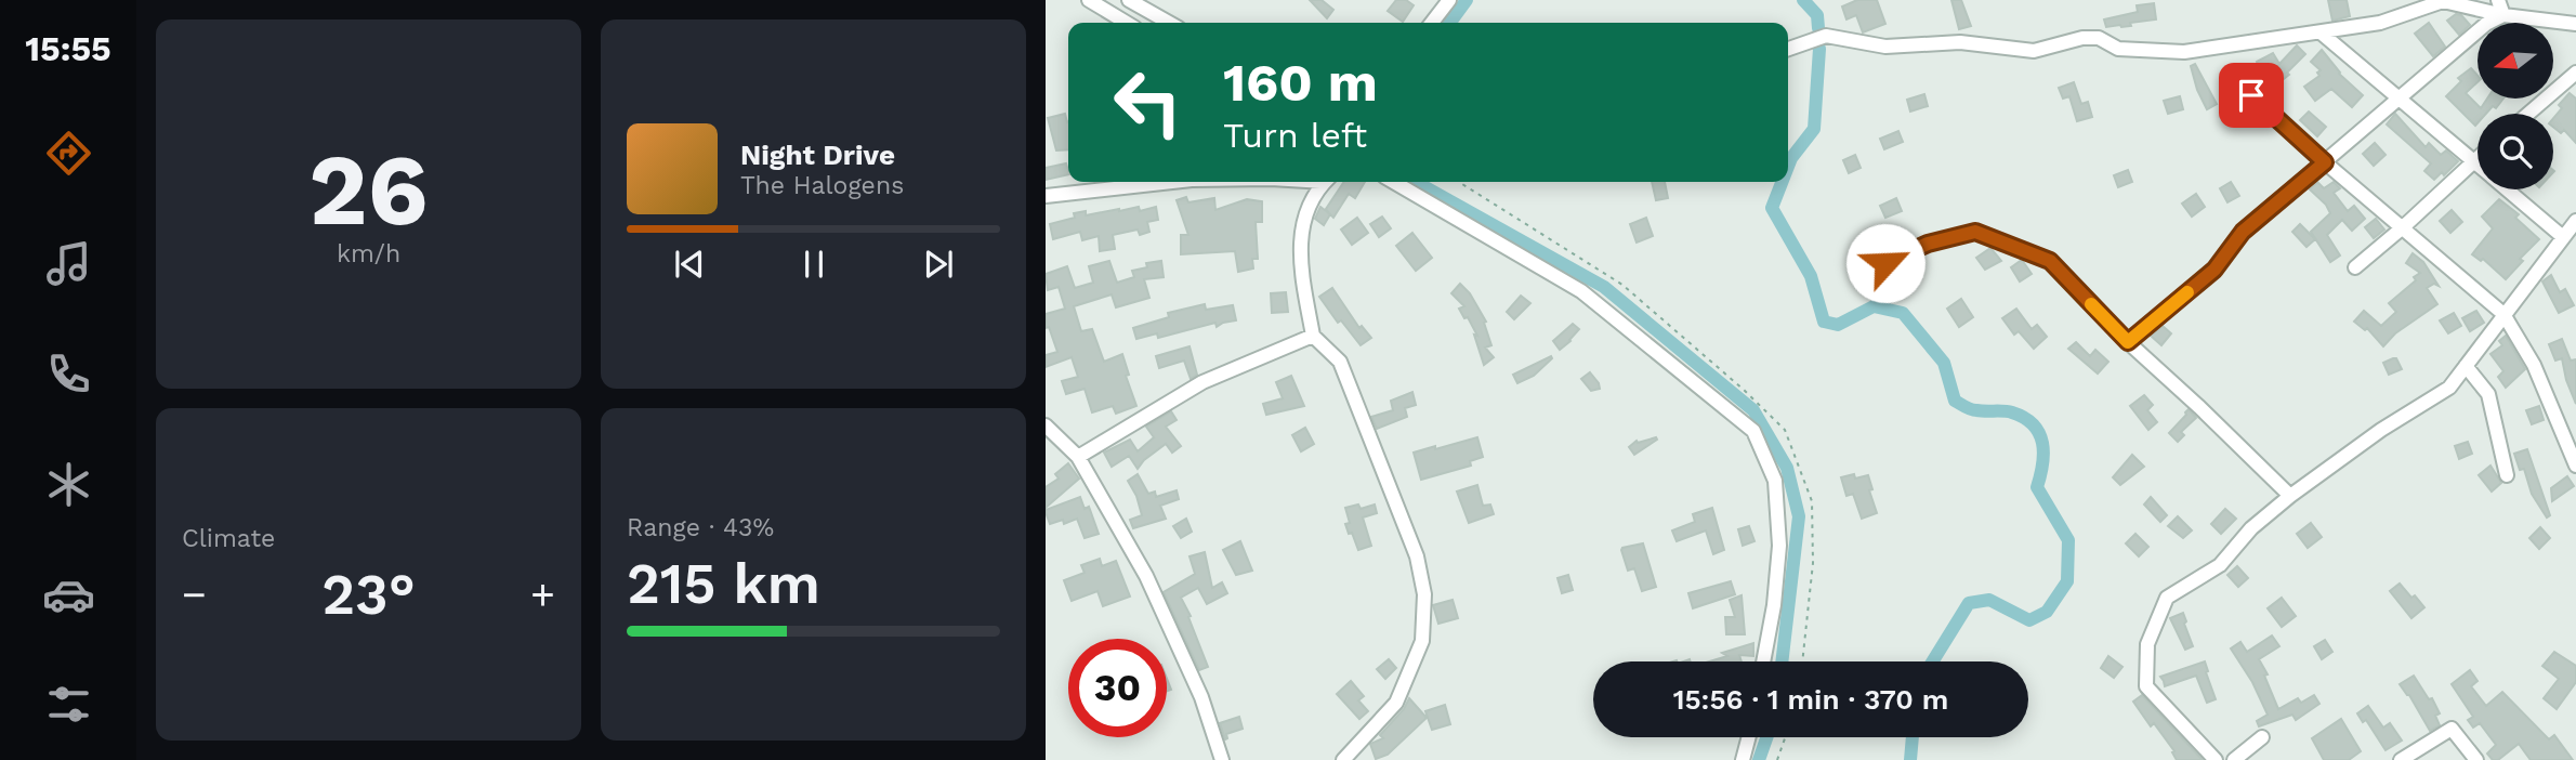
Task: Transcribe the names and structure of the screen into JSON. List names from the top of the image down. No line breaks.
{"north":"left","page":{"tabs":"15:55","tile":[["26","km/h"],"Climate",["Range · 43%","215 km"]],"turn":["160 m","Turn left"],"song":["Night Drive","The Halogens"],"heat":["−","23°","+"],"limit":"30","trip":"15:56 · 1 min · 370 m"}}
